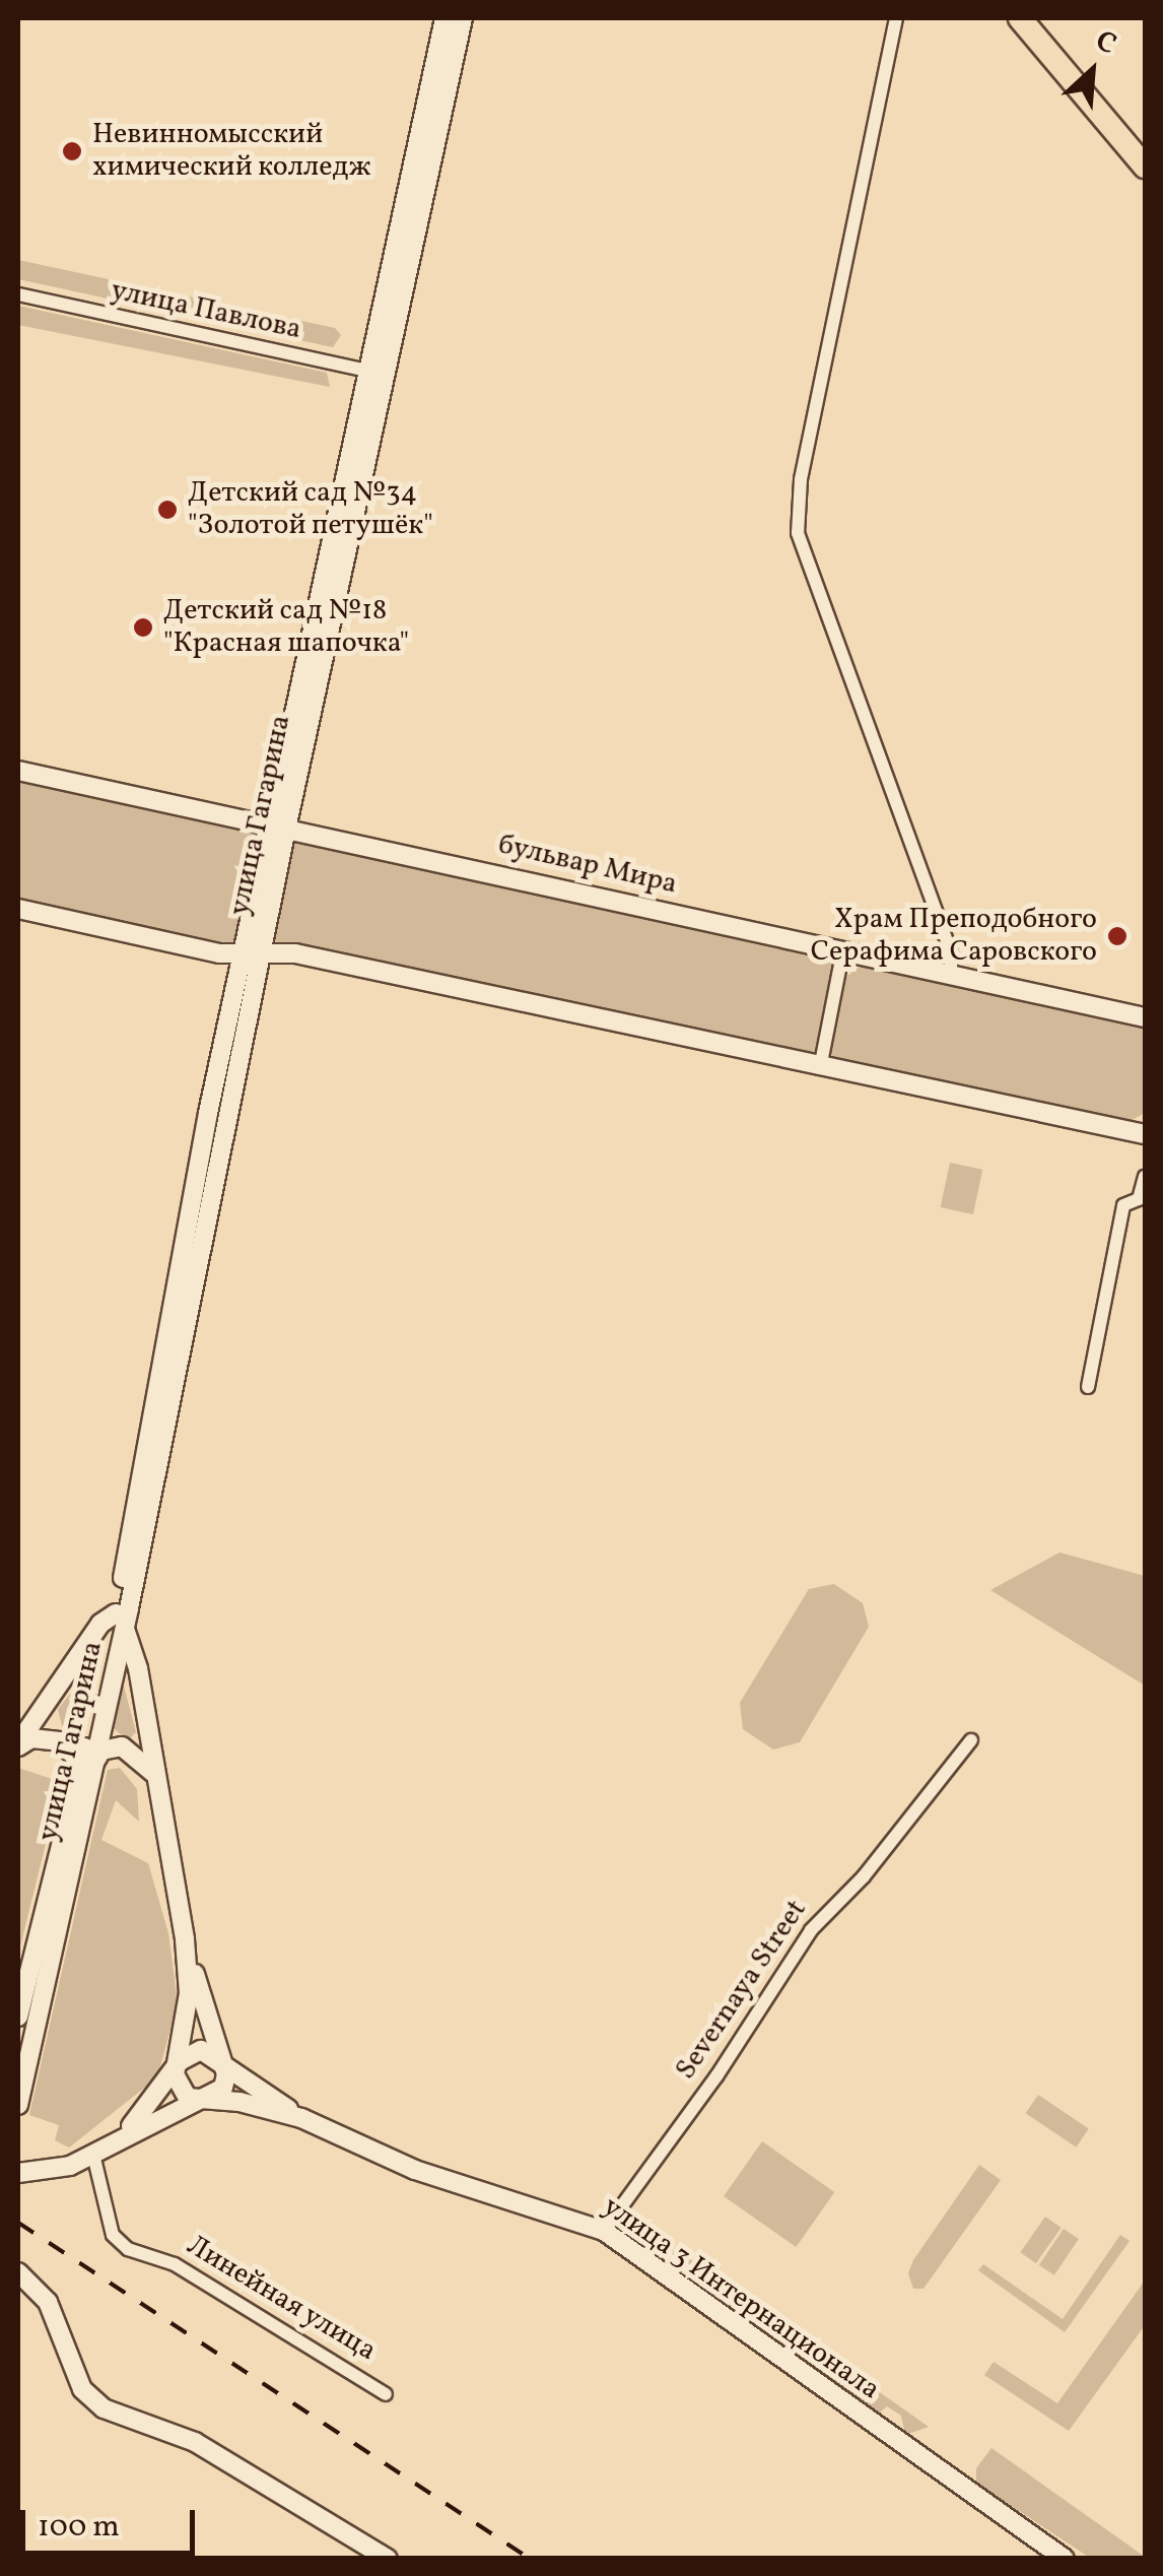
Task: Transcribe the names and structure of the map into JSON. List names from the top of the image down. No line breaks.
{"streets":{"main road":["улица Гагарина","бульвар Мира","улица 3 Интернационала"],"street":["улица Павлова","Severnaya Street","Линейная улица"]},"crossings":[["улица Павлова","улица Гагарина"],["улица Гагарина","бульвар Мира"],["улица Гагарина","улица 3 Интернационала"],["Severnaya Street","улица 3 Интернационала"]],"places":["Невинномысский химический колледж","Детский сад №34 \"Золотой петушёк\"","Детский сад №18 \"Красная шапочка\"","Храм Преподобного Серафима Саровского"],"scale_bar":"100 m","north":"top right"}
